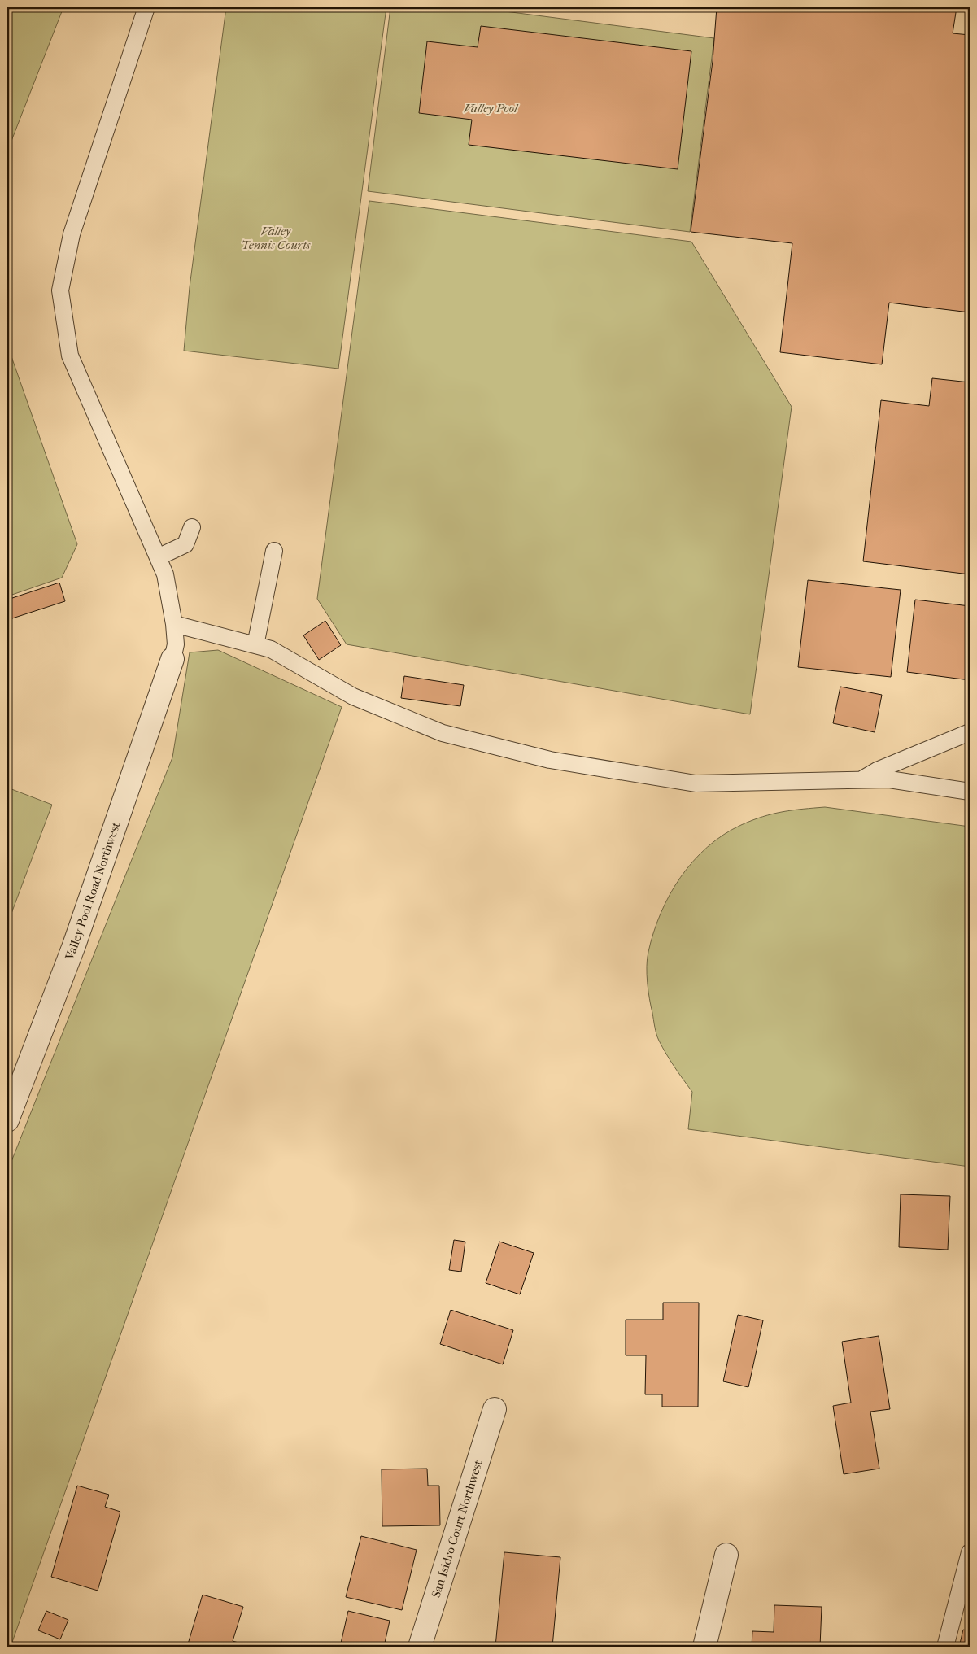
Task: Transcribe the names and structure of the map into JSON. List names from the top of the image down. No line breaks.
{"streets":{"street":["Valley Pool Road Northwest","San Isidro Court Northwest"]},"parks":["Valley Pool","Valley Tennis Courts"]}
